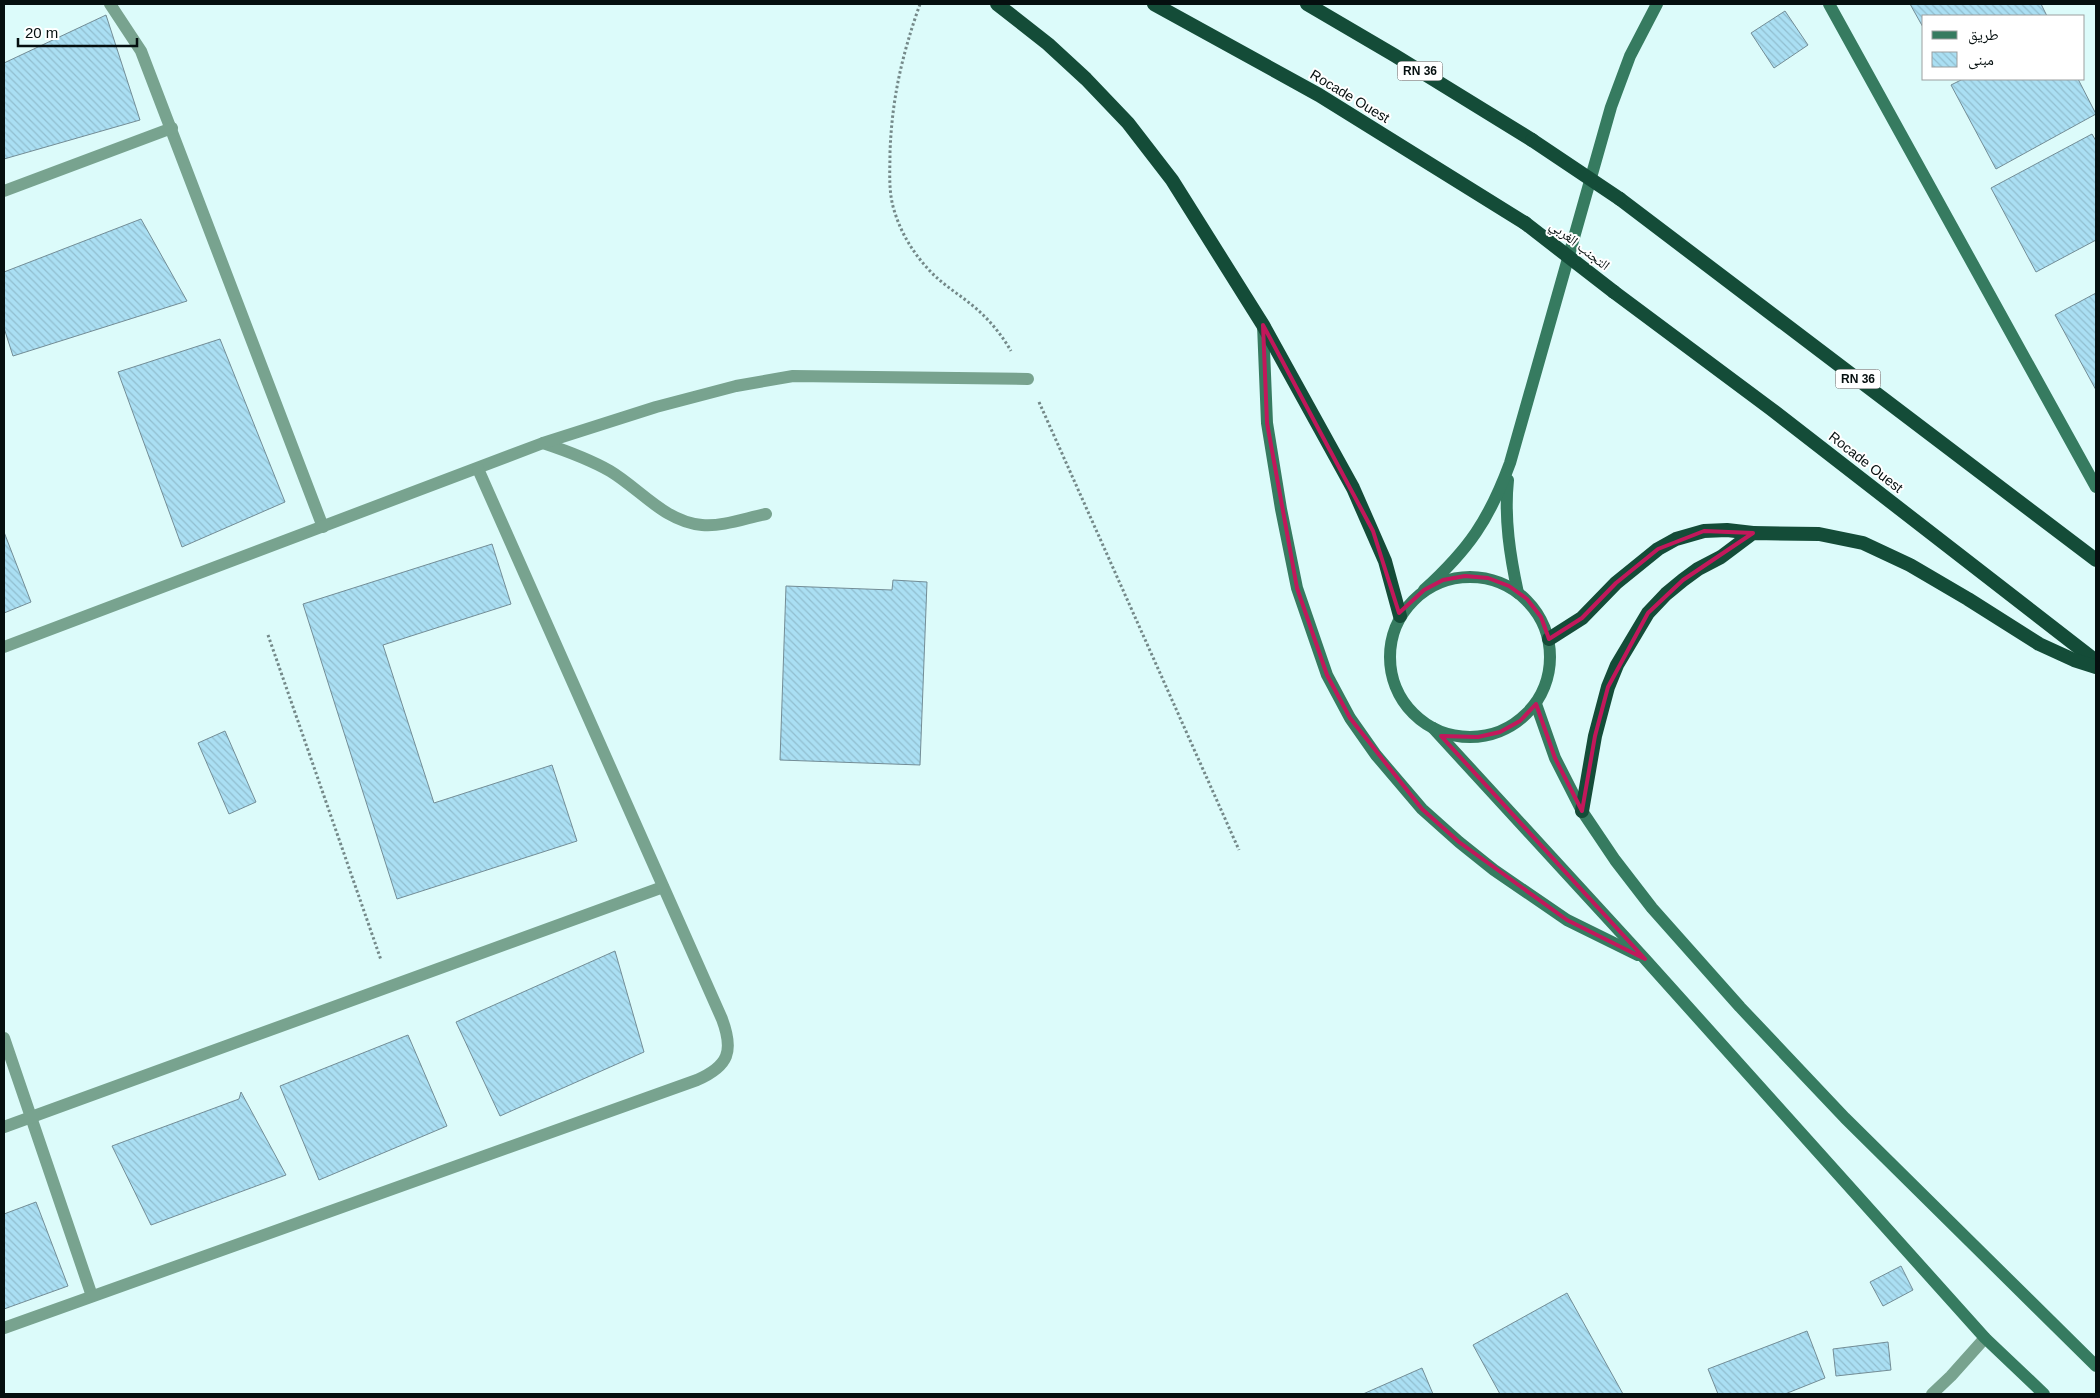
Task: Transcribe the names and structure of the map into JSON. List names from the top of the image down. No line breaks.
{"streets":{"highway":["RN 36","Rocade Ouest","التجنب الغربي"]},"crossings":[["Rocade Ouest","التجنب الغربي"]],"legend":["طريق","مبنى"],"scale_bar":"20 m"}
